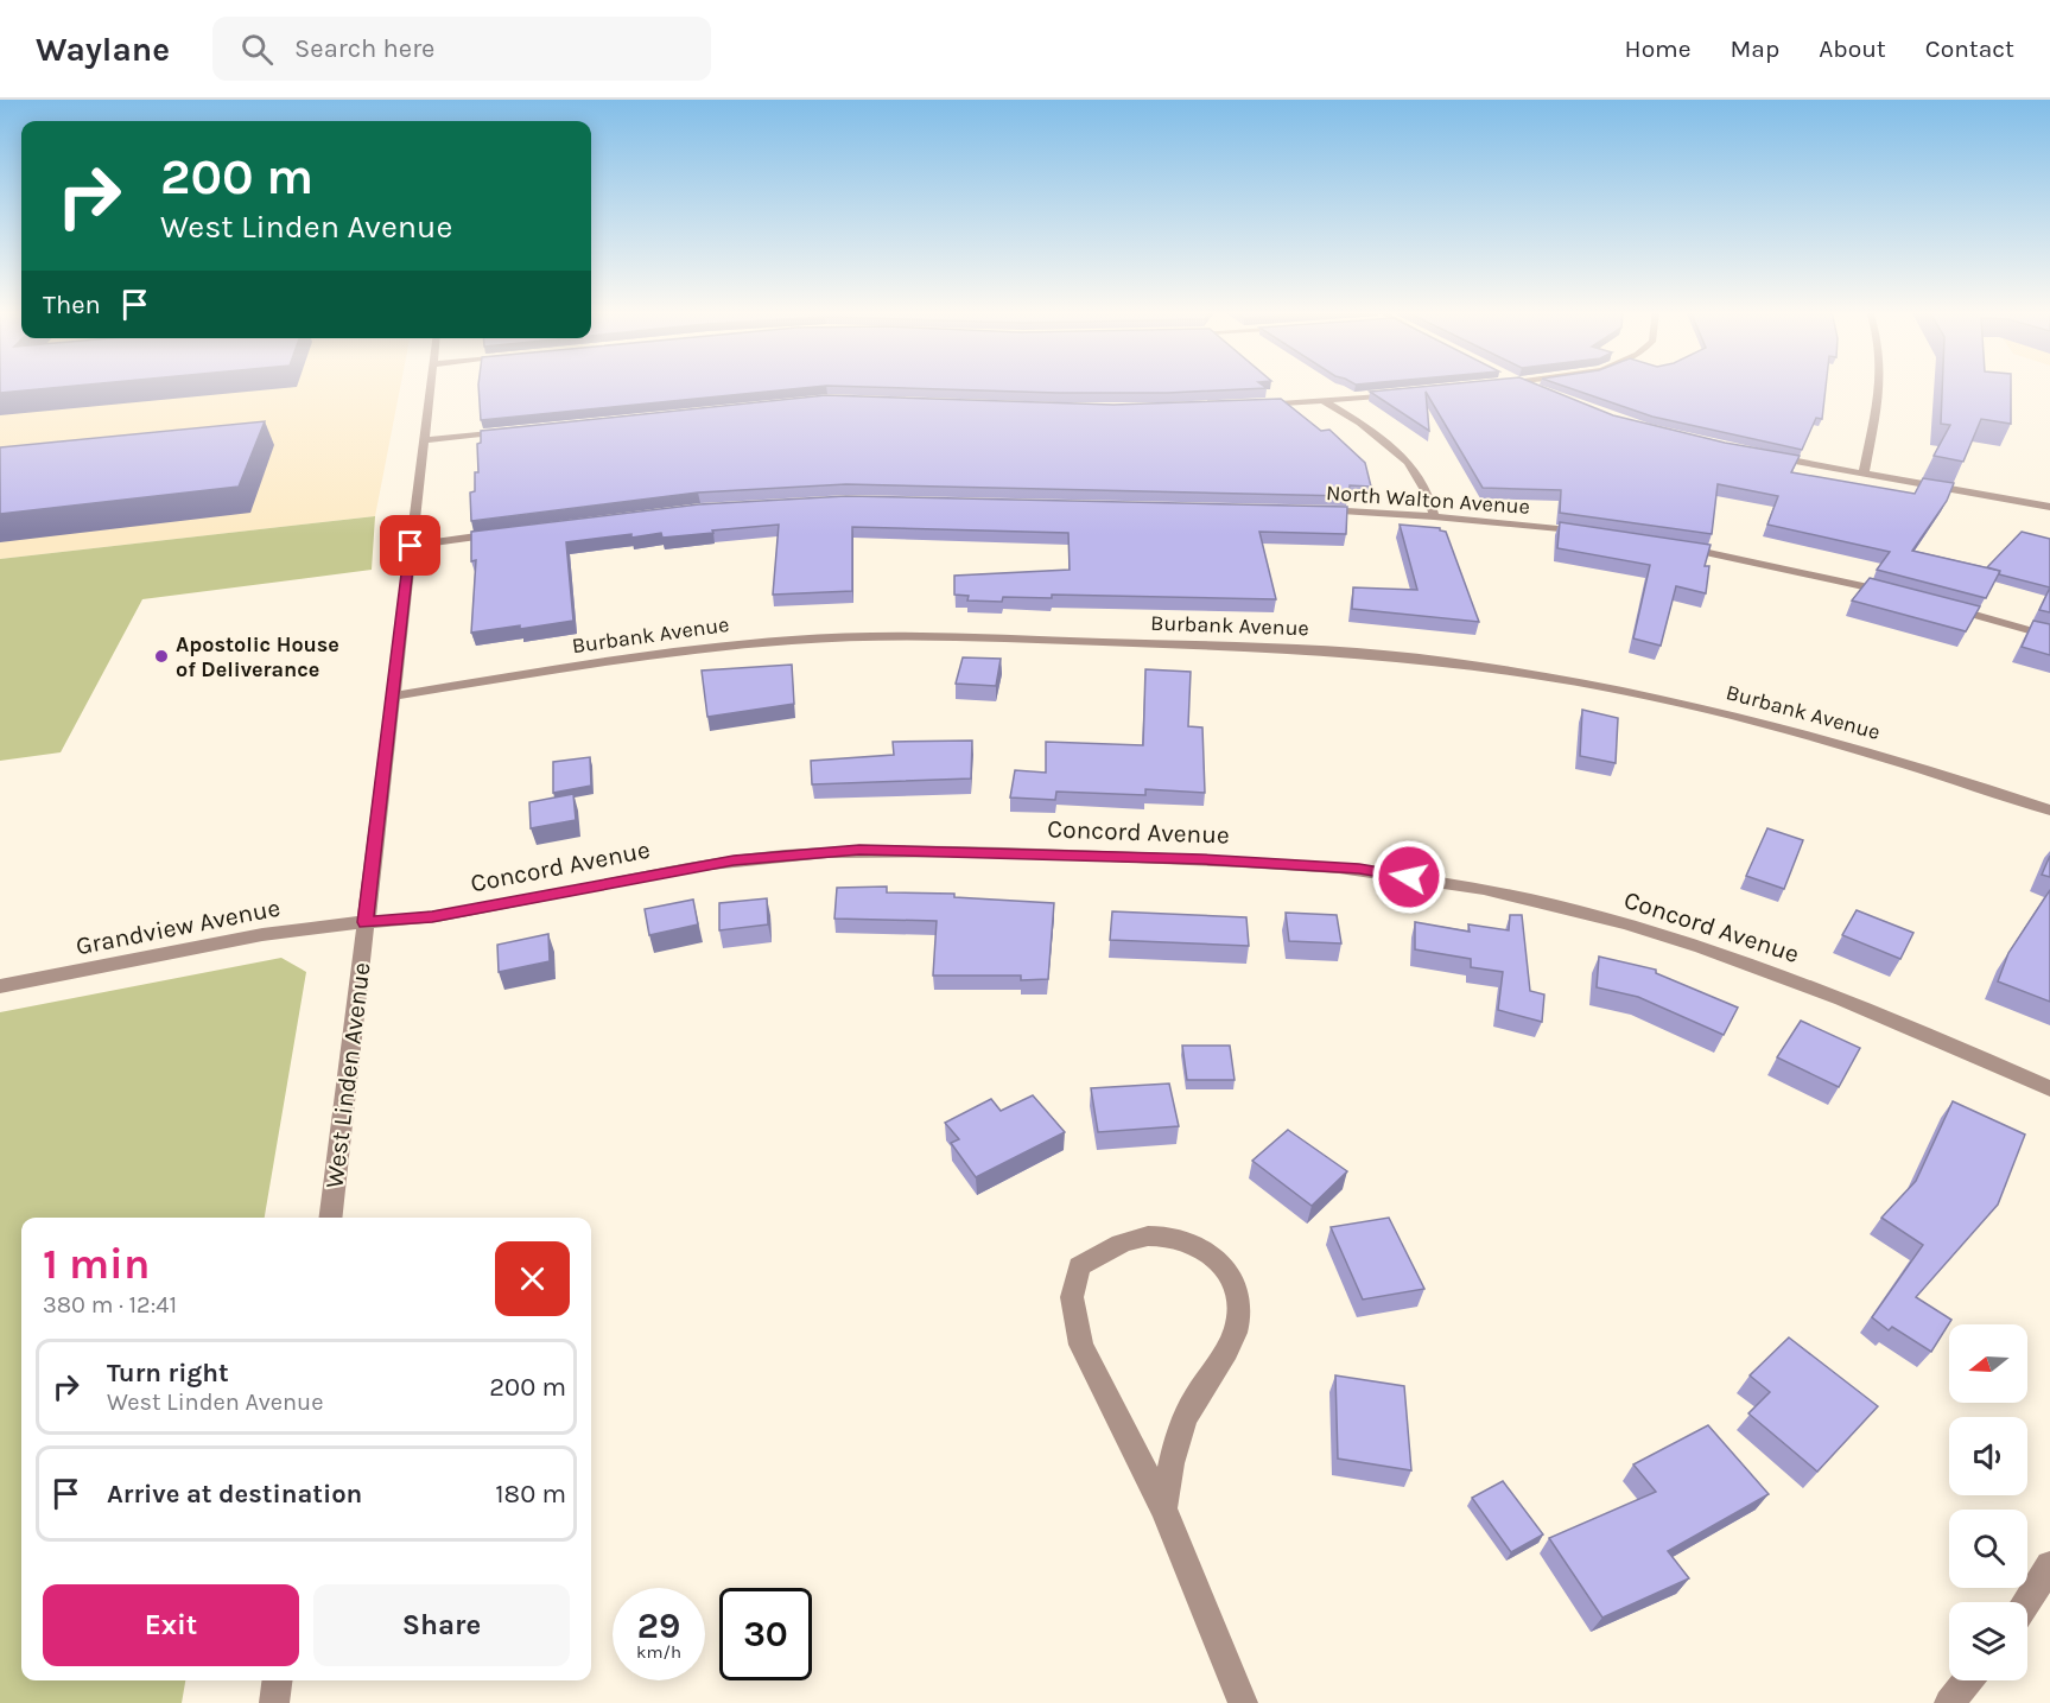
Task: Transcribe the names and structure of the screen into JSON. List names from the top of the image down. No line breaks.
{"streets":{"street":["North Walton Avenue","Burbank Avenue","Concord Avenue","Grandview Avenue","West Linden Avenue"]},"crossings":[["Burbank Avenue","West Linden Avenue"],["Concord Avenue","Grandview Avenue"],["Concord Avenue","West Linden Avenue"],["Grandview Avenue","West Linden Avenue"]],"places":["Apostolic House of Deliverance"],"north":"left","page":{"header":"Waylane","search":"Search here","nav":["Home","Map","About","Contact"],"turn":["200 m","West Linden Avenue"],"then":"Then","heading":["1 min","380 m · 12:41"],"list":[{"name":"Turn right","note":"West Linden Avenue","value":"200 m"},{"name":"Arrive at destination","value":"180 m"}],"buttons":["Exit","Share"],"speed":"29 km/h","limit":"30"}}
